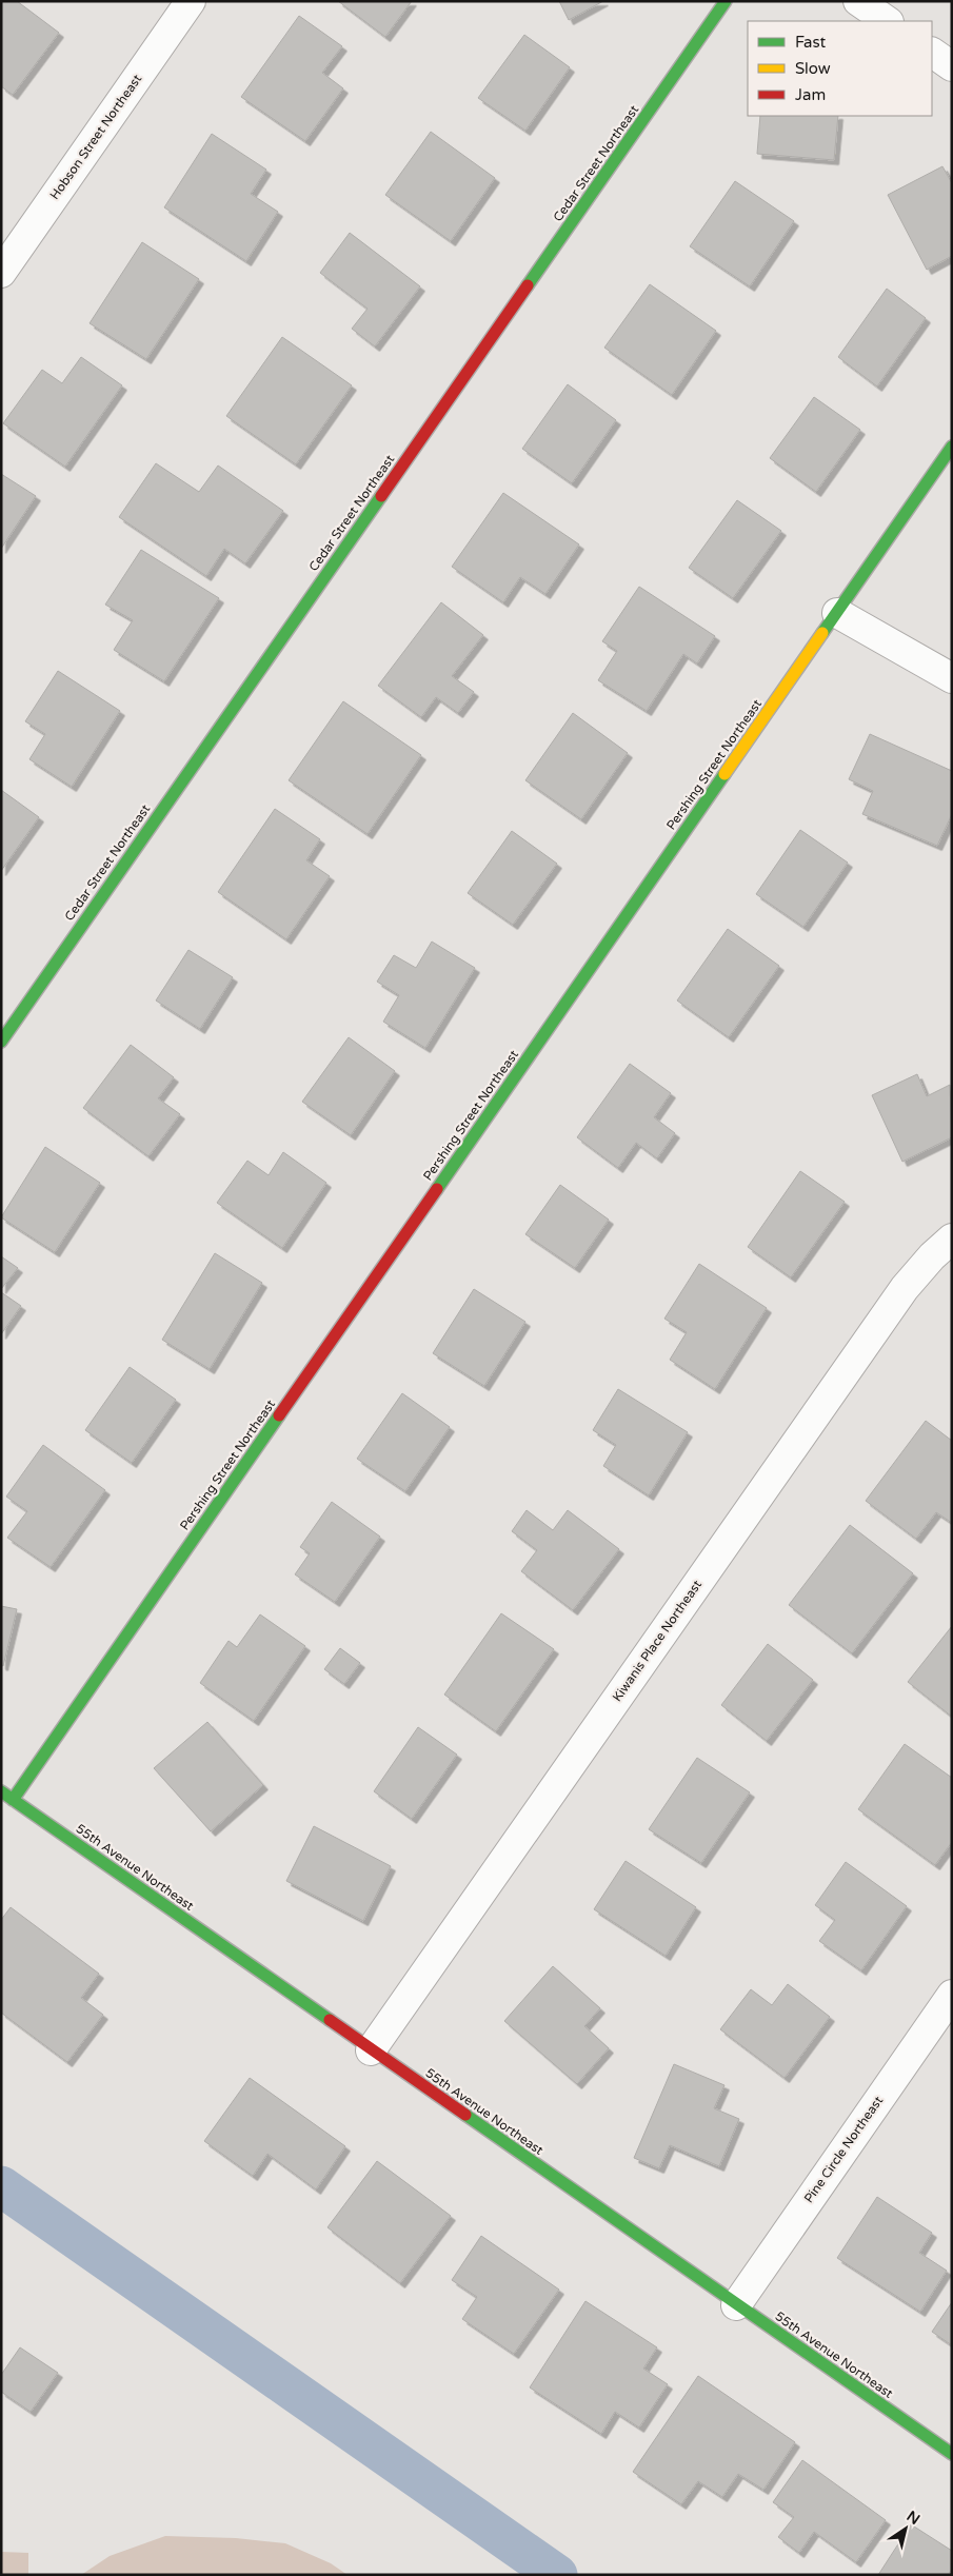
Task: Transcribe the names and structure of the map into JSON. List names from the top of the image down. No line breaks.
{"streets":{"street":["Hobson Street Northeast","Cedar Street Northeast","Pershing Street Northeast","Kiwanis Place Northeast","55th Avenue Northeast","Pine Circle Northeast"]},"crossings":[["Pershing Street Northeast","55th Avenue Northeast"],["Kiwanis Place Northeast","55th Avenue Northeast"],["55th Avenue Northeast","Pine Circle Northeast"]],"legend":["Fast","Slow","Jam"],"north":"top right"}
